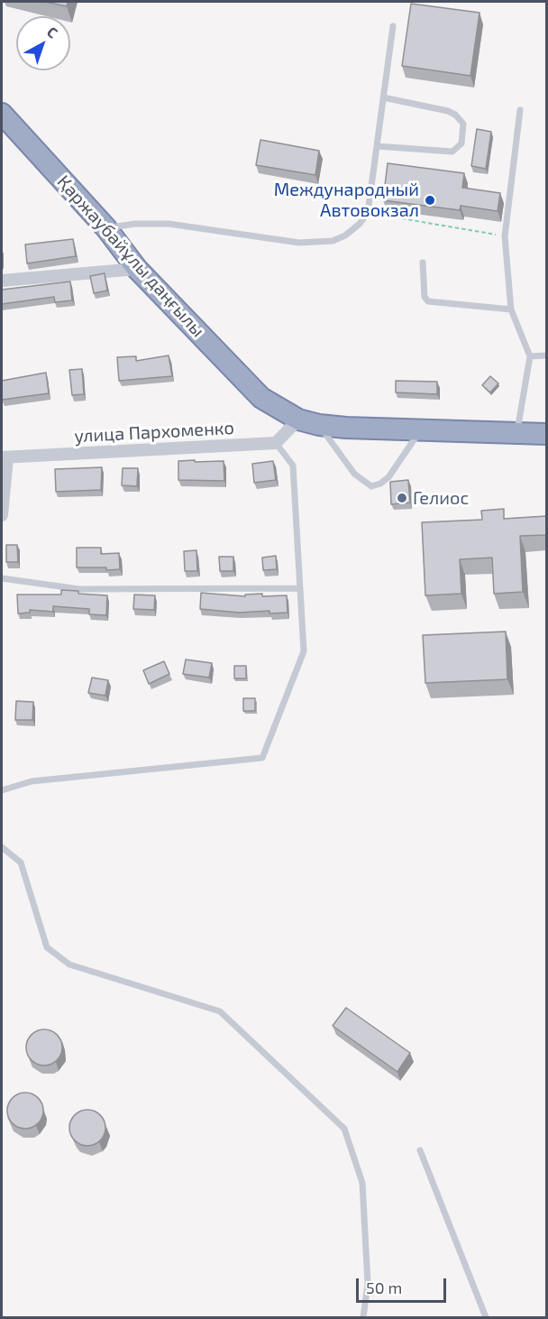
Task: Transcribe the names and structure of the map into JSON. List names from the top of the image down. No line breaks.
{"streets":{"highway":["Қаржаубайұлы даңғылы"],"street":["улица Пархоменко"]},"places":["Международный Автовокзал","Гелиос"],"scale_bar":"50 m","north":"top right"}
